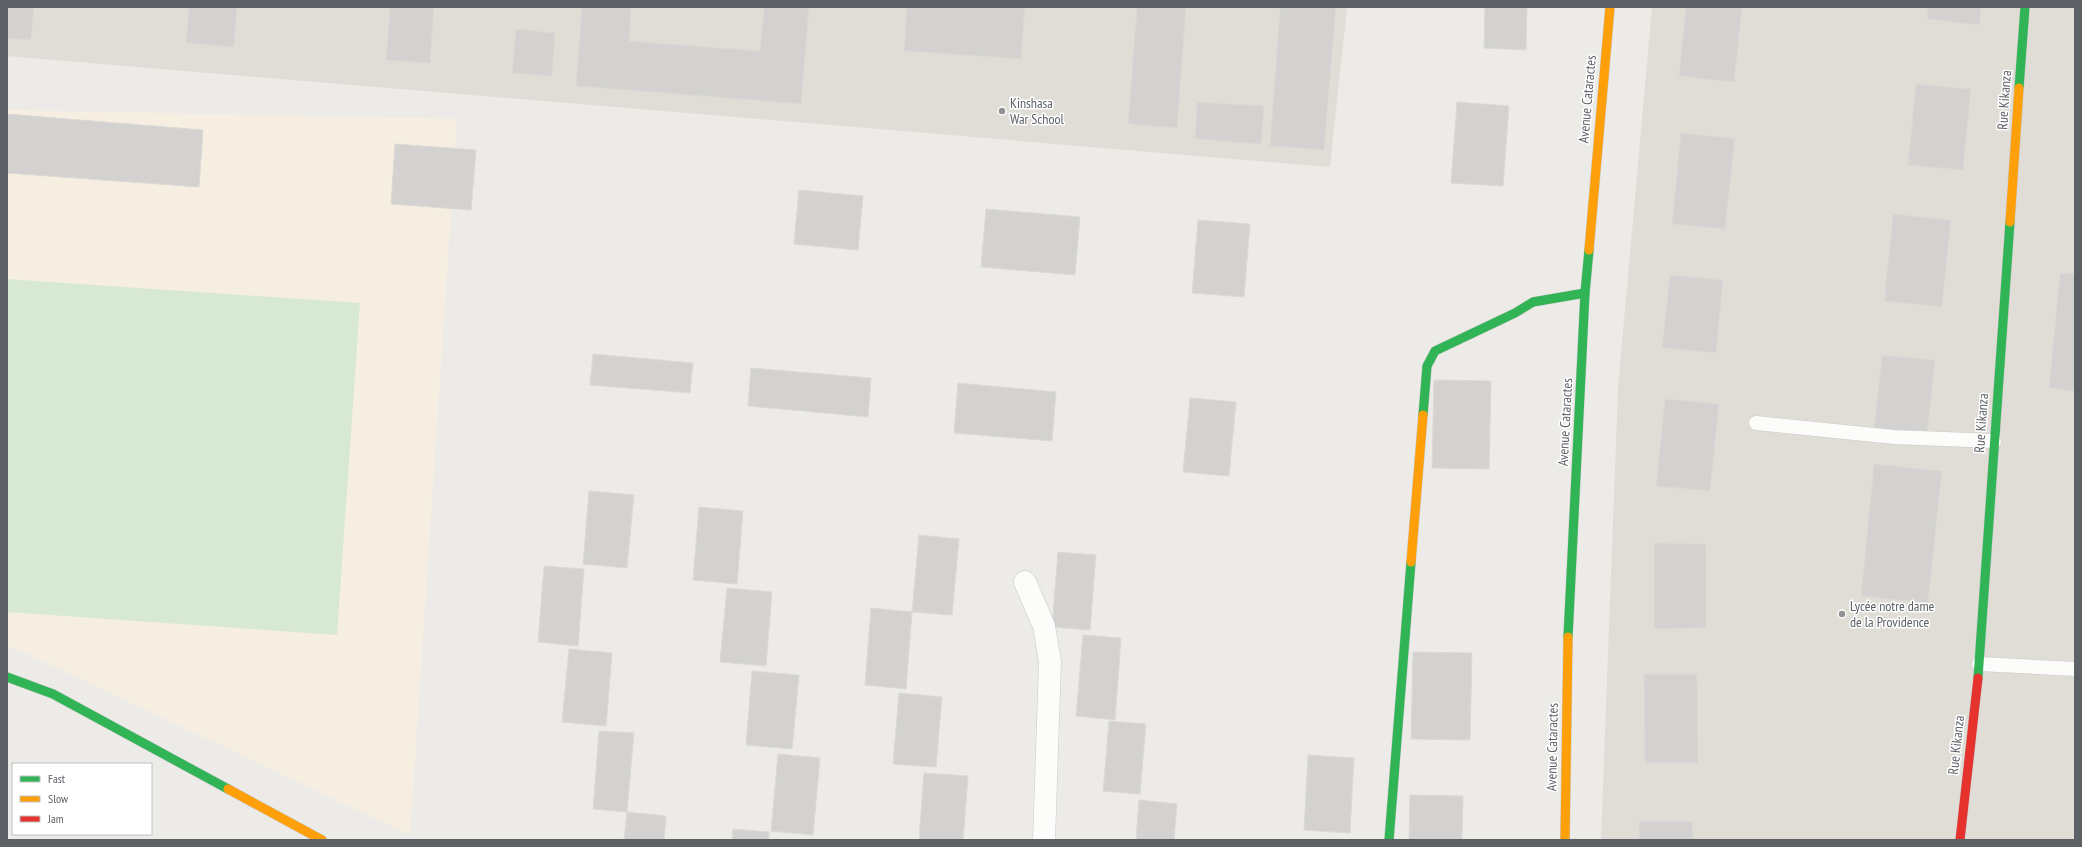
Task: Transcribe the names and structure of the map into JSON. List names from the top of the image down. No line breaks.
{"streets":{"street":["Avenue Cataractes","Rue Kikanza"]},"places":["Kinshasa War School","Lycée notre dame de la Providence"],"legend":["Fast","Slow","Jam"]}
